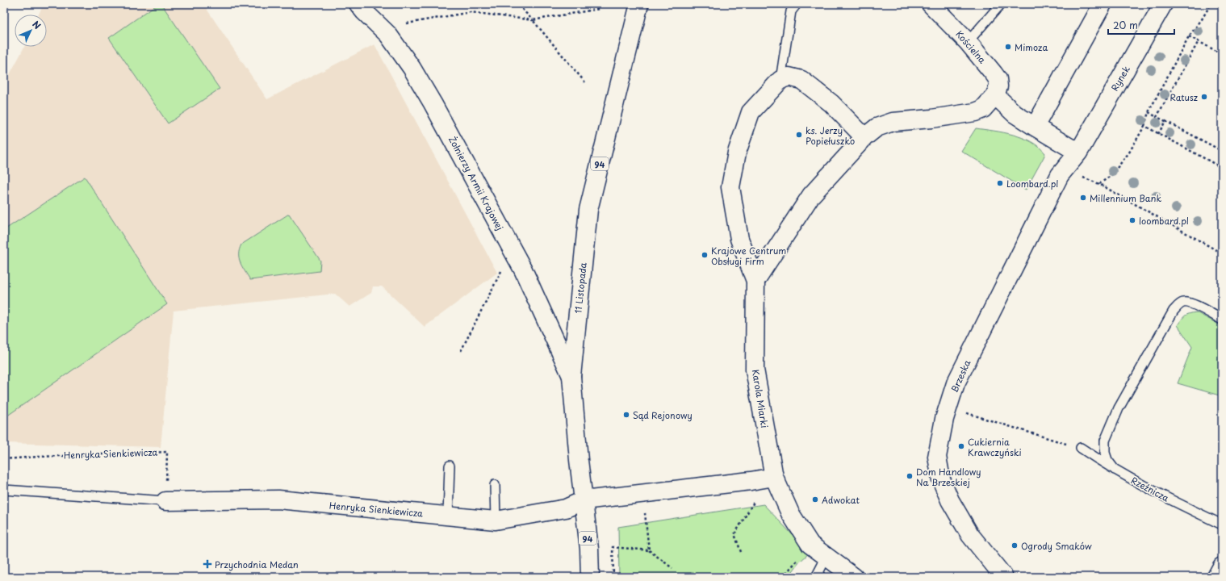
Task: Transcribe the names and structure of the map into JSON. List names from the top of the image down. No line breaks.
{"streets":{"street":["Kościelna","Rynek","94","Żołnierzy Armii Krajowej","11 Listopada","Brzeska","Karola Miarki","Henryka Sienkiewicza"],"lane":["Rzeźnicza"]},"crossings":[["Rynek","Brzeska"],["Żołnierzy Armii Krajowej","11 Listopada"],["11 Listopada","Henryka Sienkiewicza"]],"places":{"other":["Mimoza","Ratusz","ks. Jerzy Popiełuszko","Loombard.pl","Millennium Bank","loombard.pl","Krajowe Centrum Obsługi Firm","Sąd Rejonowy","Cukiernia Krawczyński","Dom Handlowy Na Brzeskiej","Adwokat","Ogrody Smaków"],"health":["Przychodnia Medan"]},"scale_bar":"20 m","north":"top right"}
